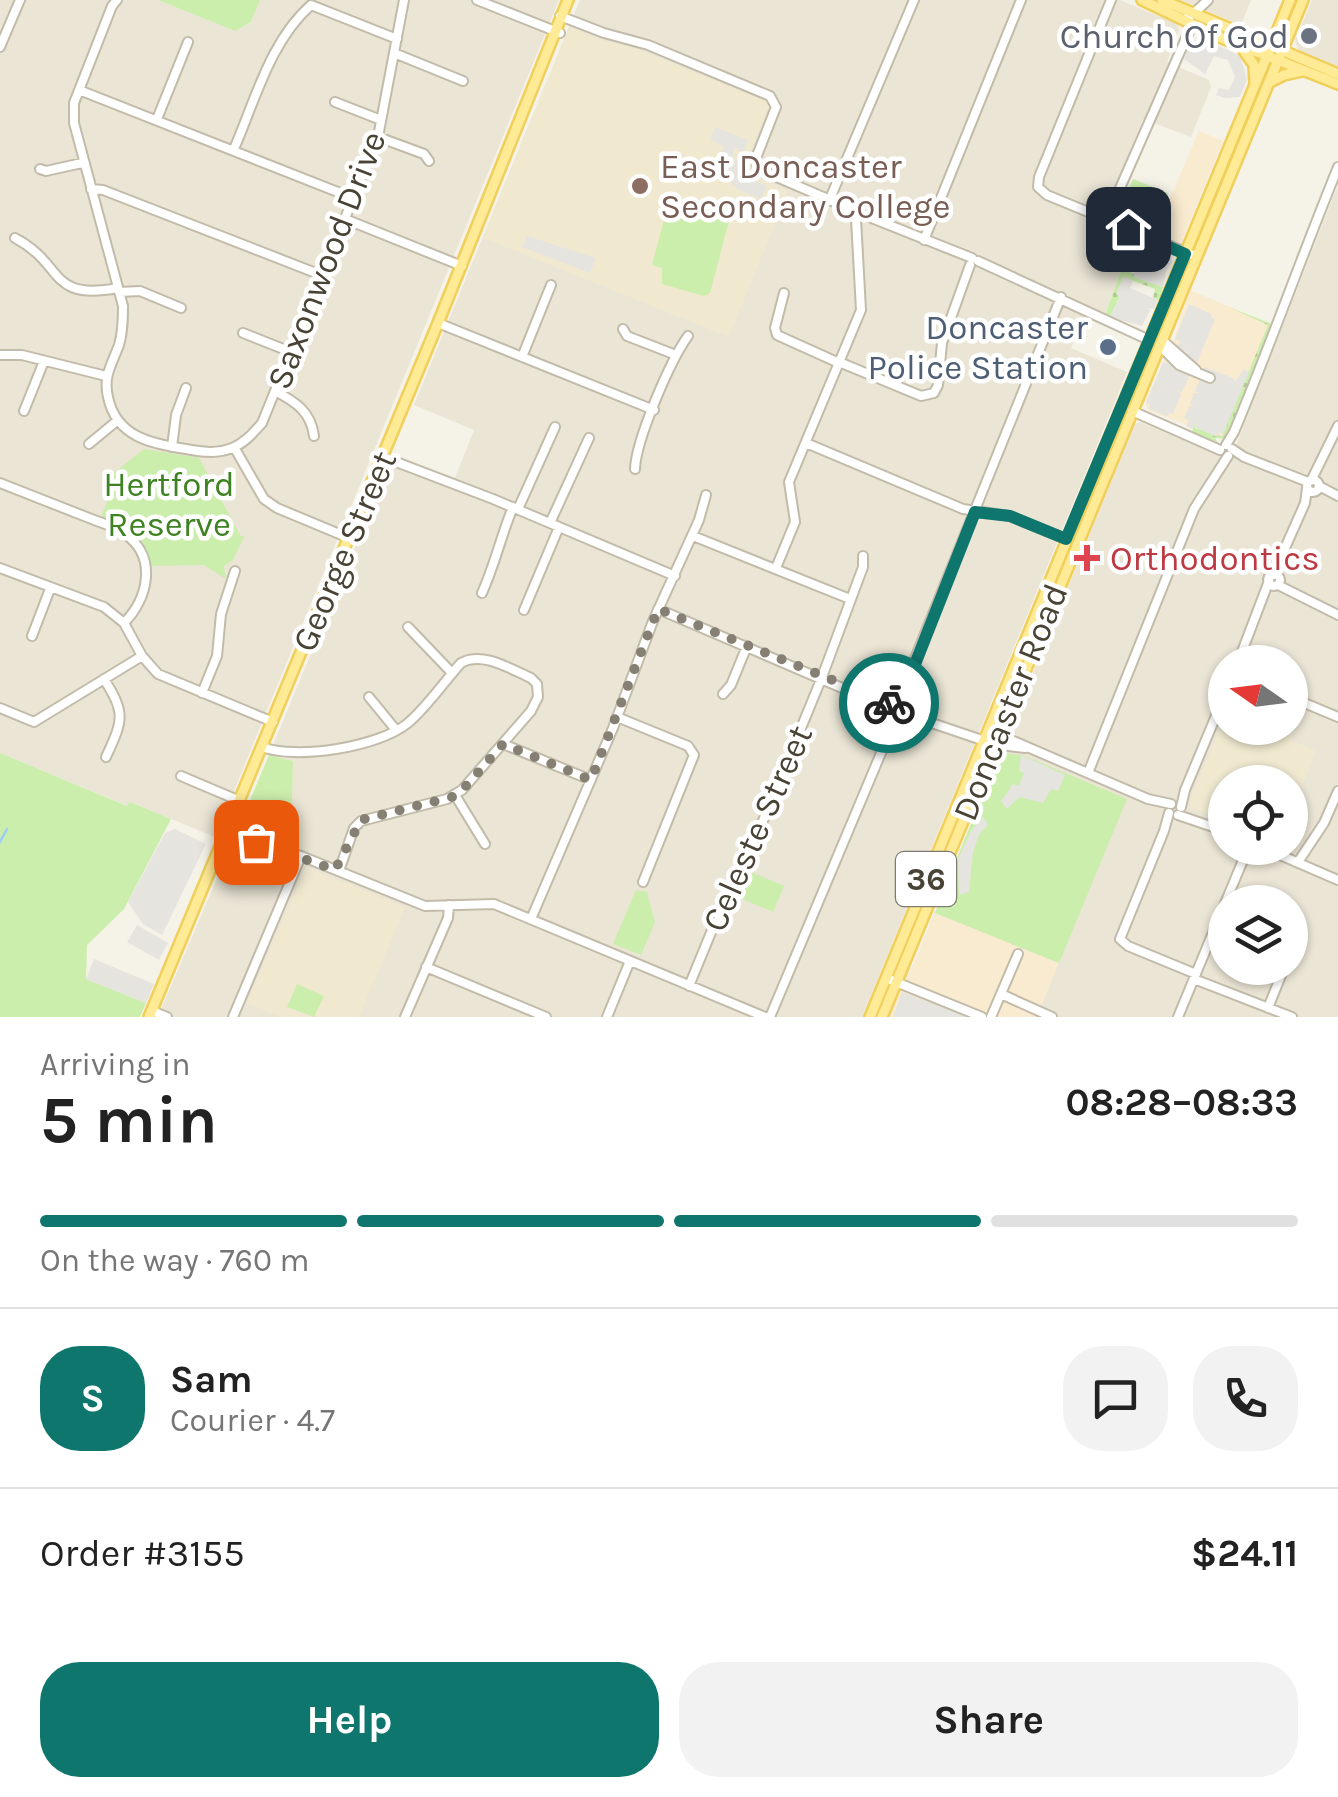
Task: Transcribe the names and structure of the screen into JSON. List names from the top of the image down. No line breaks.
{"streets":{"main road":["George Street","Doncaster Road","36"],"street":["Saxonwood Drive","Celeste Street"]},"parks":["Hertford Reserve"],"places":{"other":["Church Of God","East Doncaster Secondary College","Doncaster Police Station"],"health":["Orthodontics"]},"north":"left","page":{"heading":["5 min","Arriving in","08:28–08:33"],"panel":["Sam","Courier · 4.7","Order #3155","$24.11"],"bar":"On the way · 760 m","round":"S","buttons":["Help","Share"]}}
